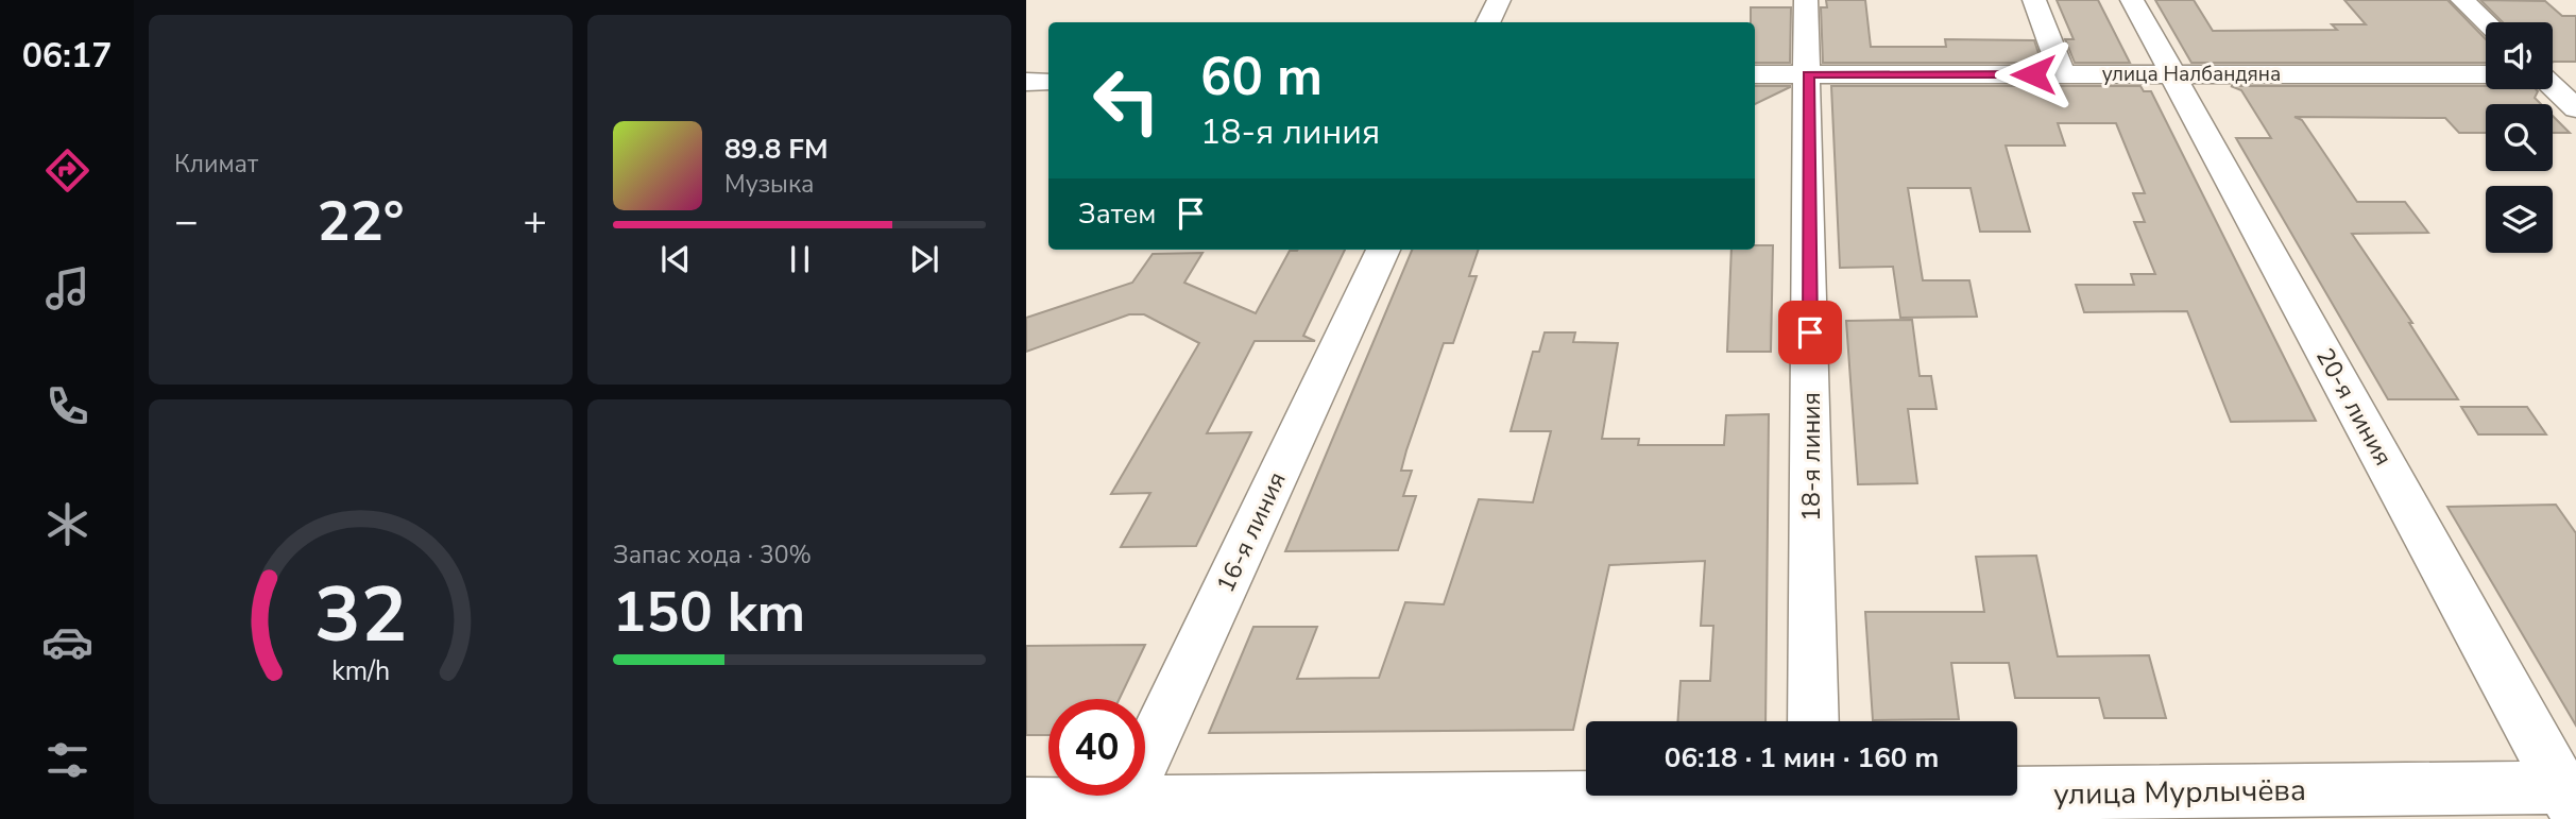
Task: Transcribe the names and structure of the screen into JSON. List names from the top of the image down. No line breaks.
{"streets":{"street":["улица Налбандяна","20-я линия","18-я линия","16-я линия","улица Мурлычёва"]},"crossings":[["улица Налбандяна","20-я линия"],["улица Налбандяна","18-я линия"],["20-я линия","улица Мурлычёва"],["16-я линия","улица Мурлычёва"]],"page":{"tabs":"06:17","tile":["Климат",["Запас хода · 30%","150 km"]],"turn":["60 m","18-я линия"],"song":["89.8 FM","Музыка"],"then":"Затем","heat":["−","22°","+"],"limit":"40","trip":"06:18 · 1 мин · 160 m","gauge":["32","km/h"]}}
